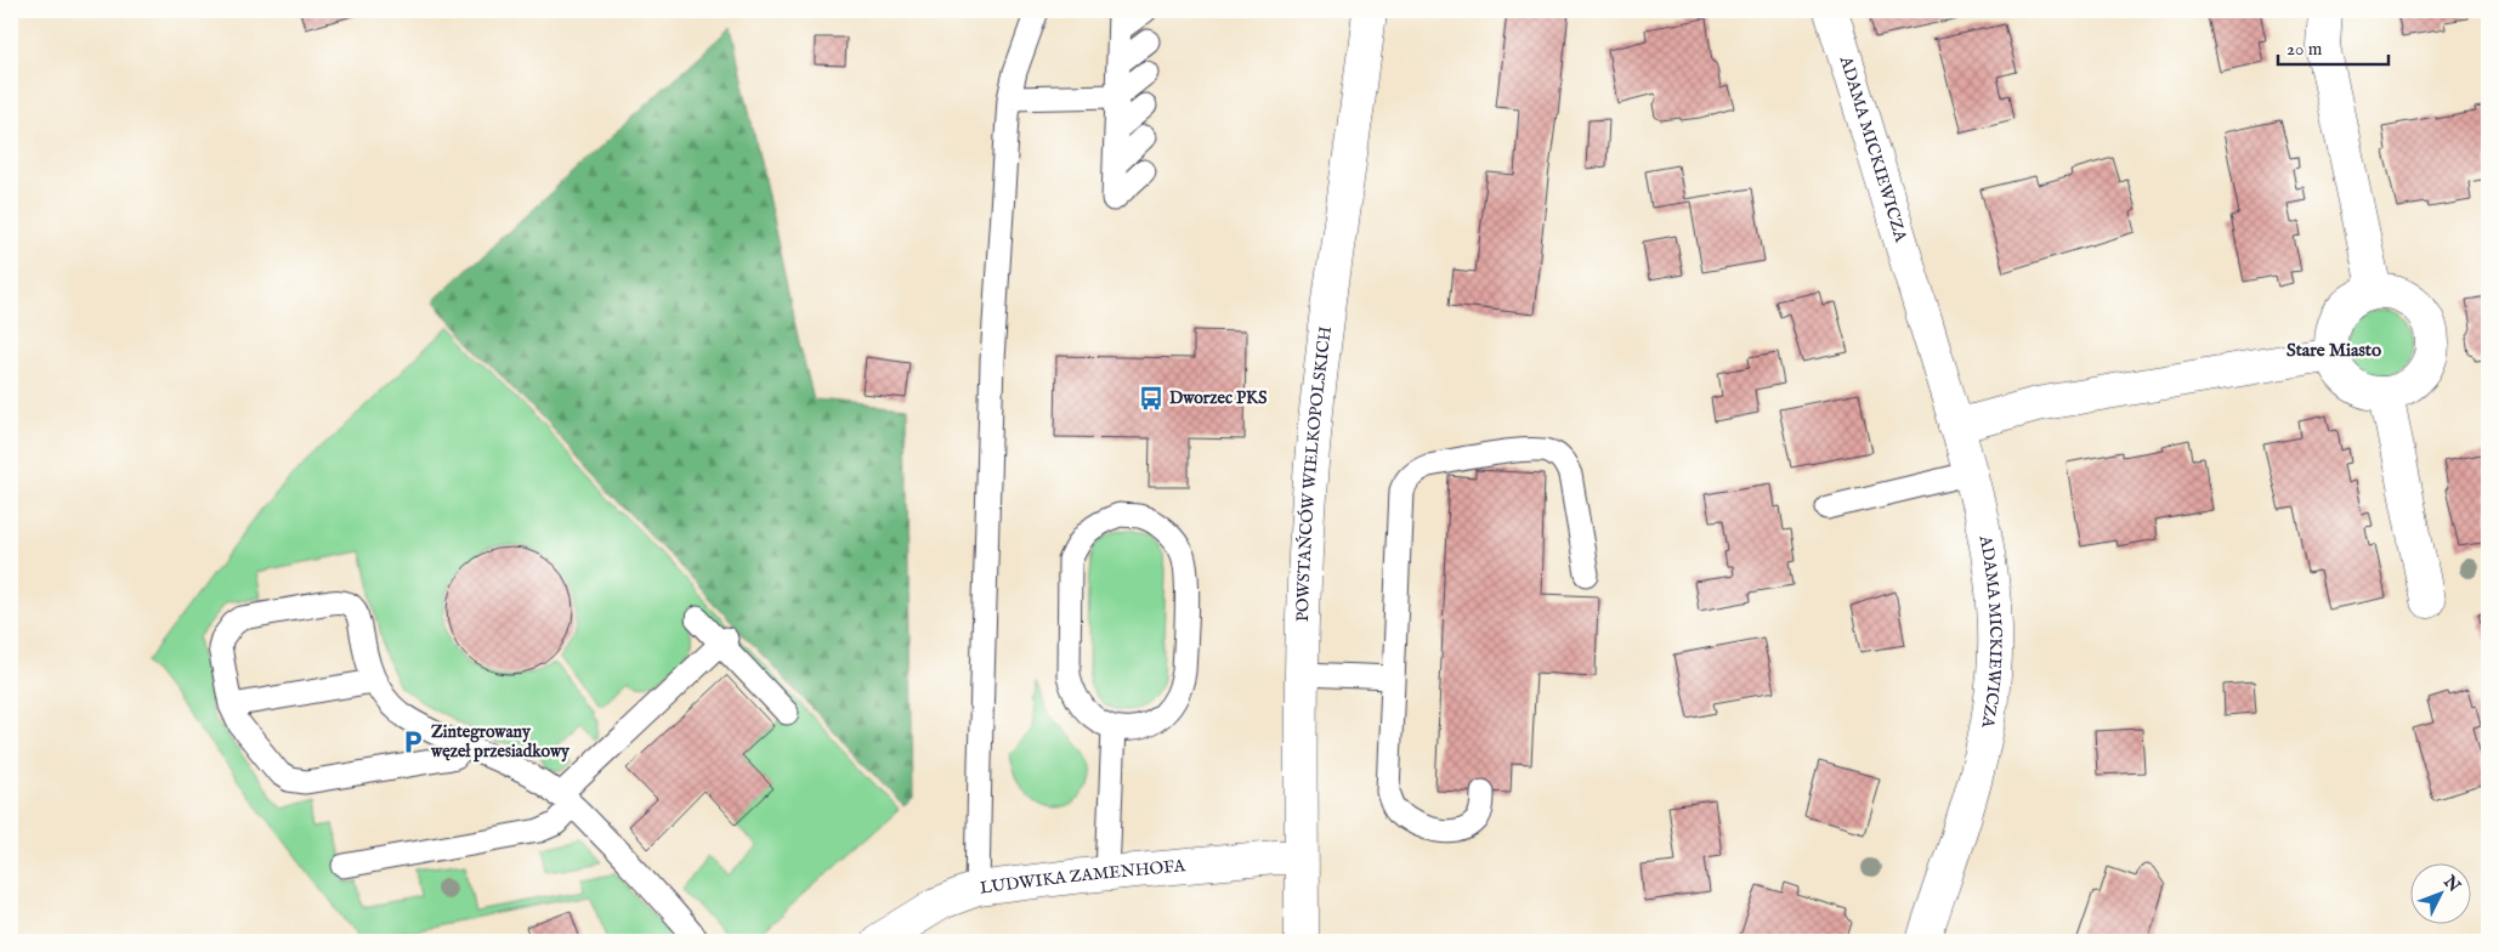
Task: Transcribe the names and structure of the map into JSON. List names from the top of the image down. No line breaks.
{"streets":{"street":["ADAMA MICKIEWICZA","POWSTAŃCÓW WIELKOPOLSKICH","LUDWIKA ZAMENHOFA"]},"crossings":[["POWSTAŃCÓW WIELKOPOLSKICH","LUDWIKA ZAMENHOFA"]],"districts":["Stare Miasto"],"places":{"bus stop":["Dworzec PKS"],"parking":["Zintegrowany węzeł przesiadkowy"]},"scale_bar":"20 m","north":"top right"}
